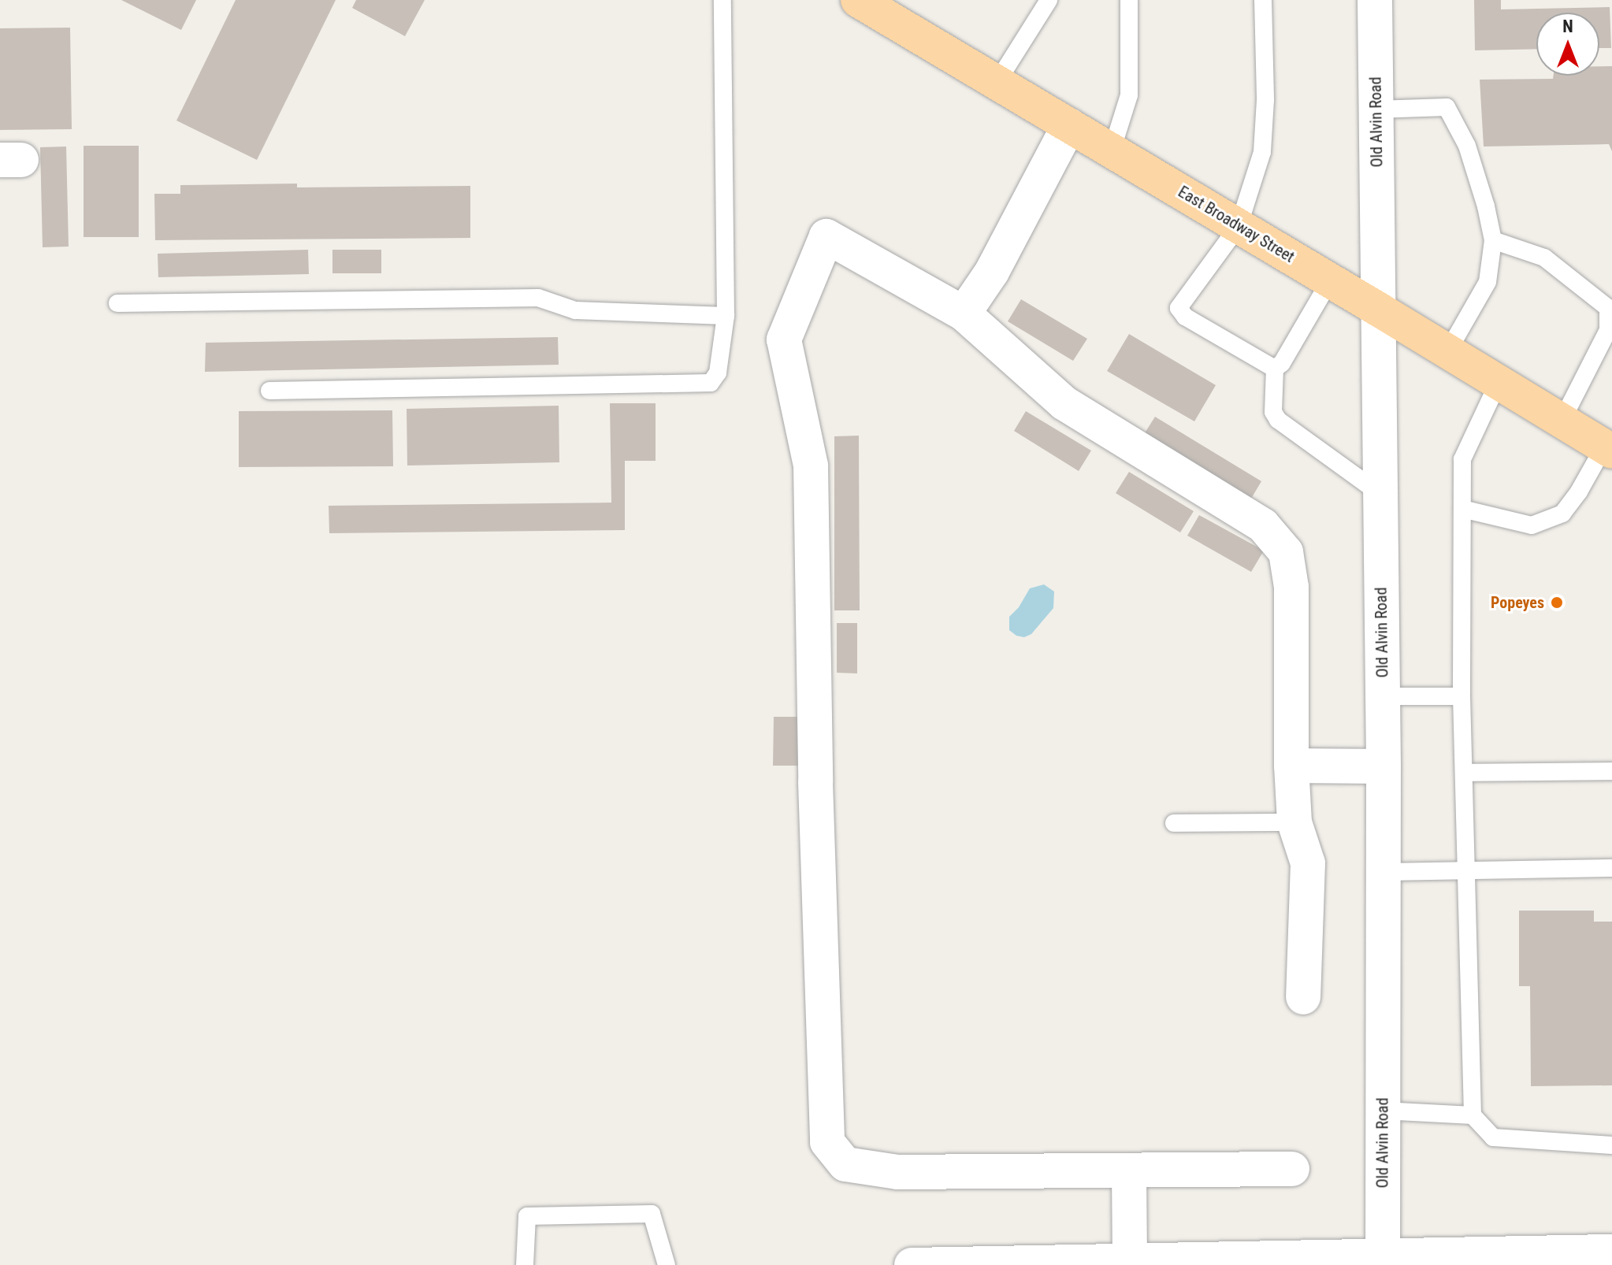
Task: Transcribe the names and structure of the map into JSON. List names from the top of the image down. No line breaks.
{"streets":{"main road":["East Broadway Street"],"street":["Old Alvin Road"]},"crossings":[["Old Alvin Road","East Broadway Street"]],"places":["Popeyes"],"north":"top"}
